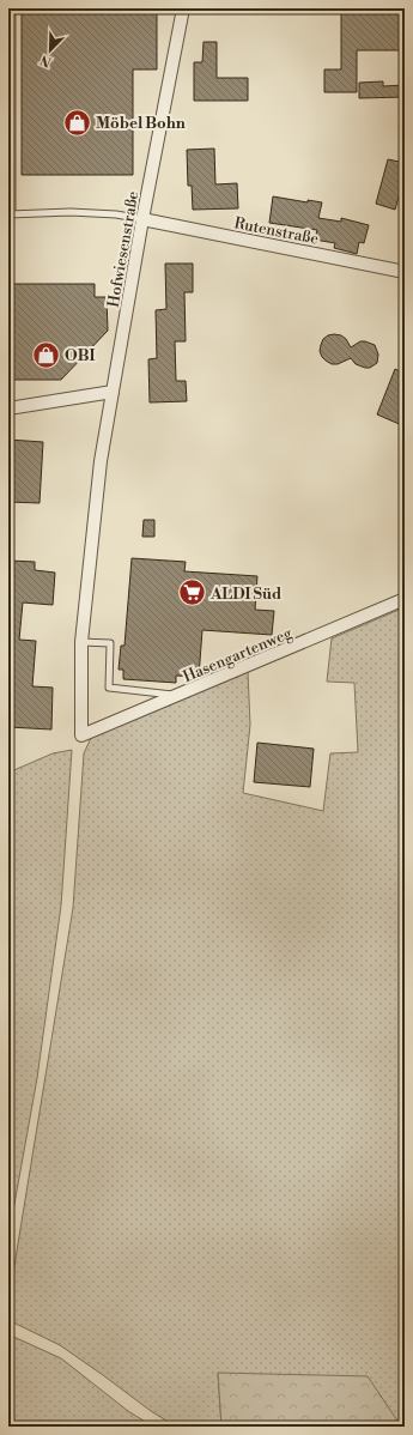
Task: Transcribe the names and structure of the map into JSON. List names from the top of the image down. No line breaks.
{"streets":{"street":["Rutenstraße","Hofwiesenstraße","Hasengartenweg"]},"crossings":[["Rutenstraße","Hofwiesenstraße"],["Hofwiesenstraße","Hasengartenweg"]],"places":{"shop":["Möbel Bohn","OBI"],"supermarket":["ALDI Süd"]},"north":"bottom left"}
